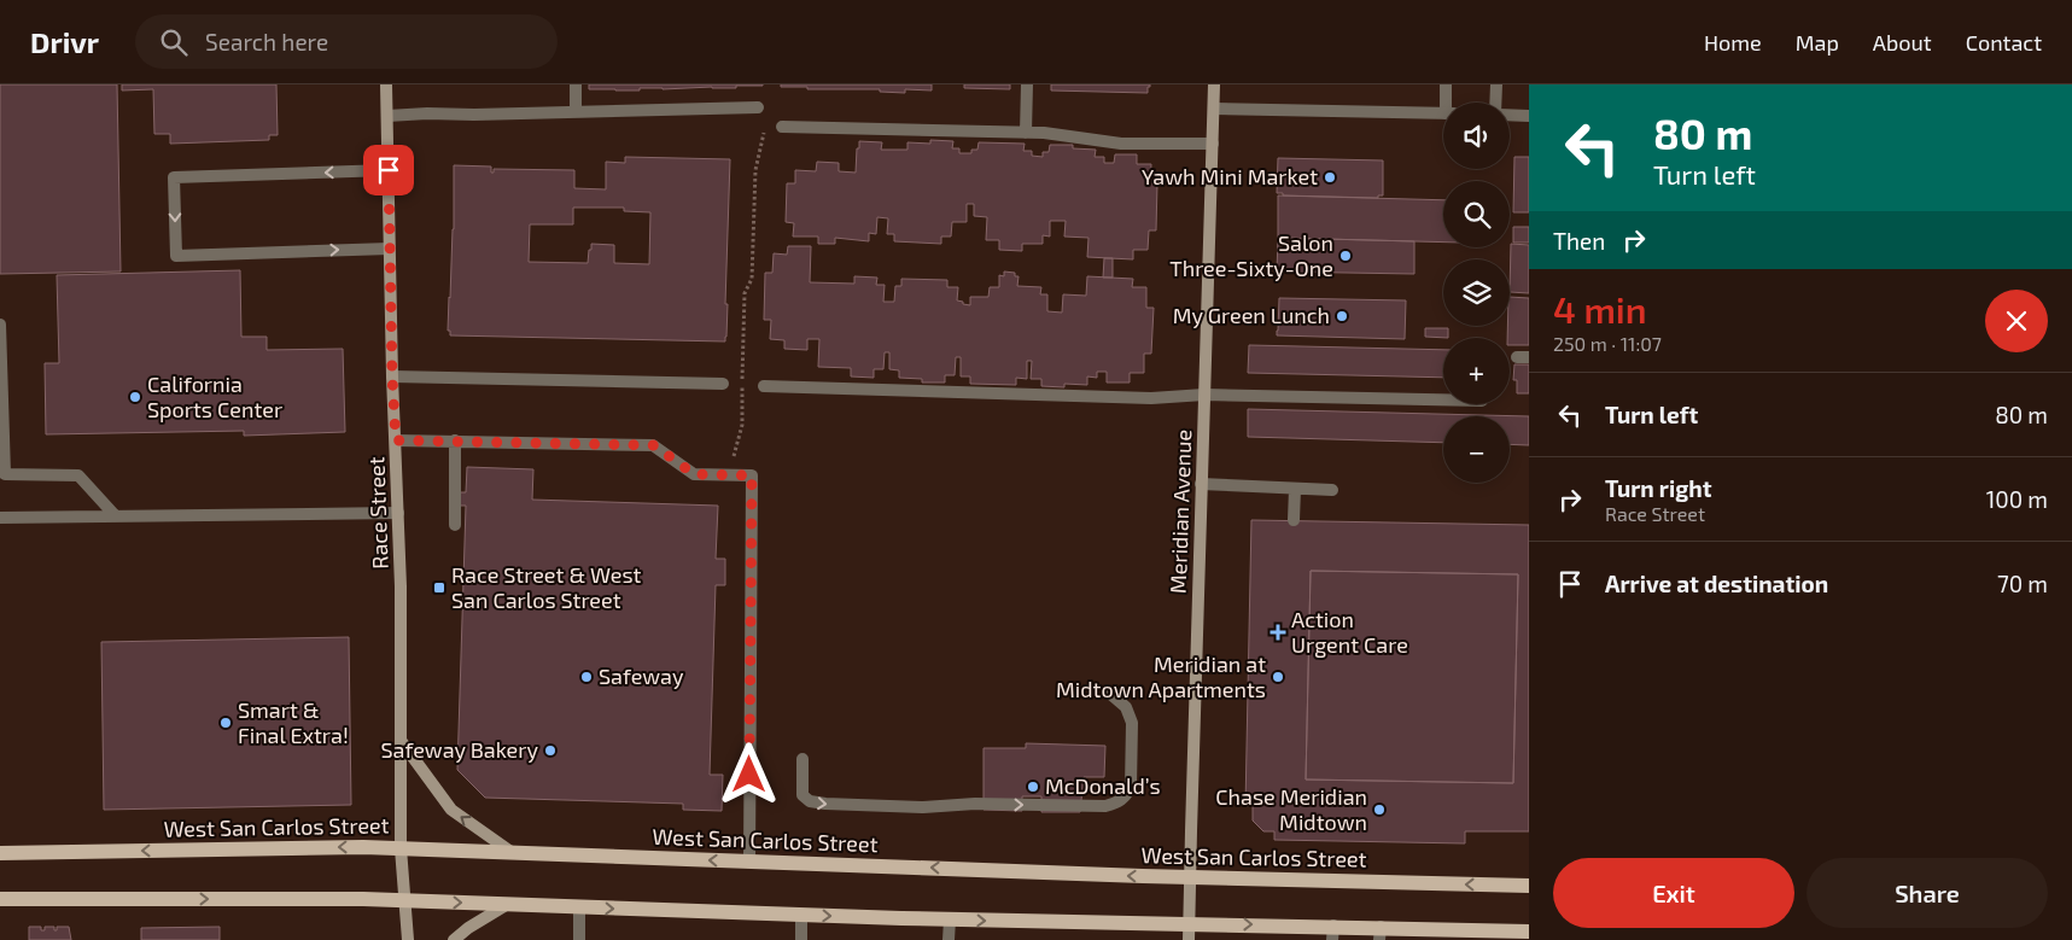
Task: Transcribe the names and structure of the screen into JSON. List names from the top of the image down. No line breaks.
{"streets":{"main road":["Meridian Avenue","Race Street","West San Carlos Street"]},"crossings":[["Meridian Avenue","West San Carlos Street"],["Race Street","West San Carlos Street"]],"places":{"other":["Yawh Mini Market","Salon Three-Sixty-One","My Green Lunch","California Sports Center","Safeway","Meridian at Midtown Apartments","Smart & Final Extra!","Safeway Bakery","McDonald’s","Chase Meridian Midtown"],"transit":["Race Street & West San Carlos Street"],"health":["Action Urgent Care"]},"page":{"header":"Drivr","search":"Search here","nav":["Home","Map","About","Contact"],"turn":["80 m","Turn left"],"map_buttons":["+","−"],"then":"Then","heading":["4 min","250 m · 11:07"],"list":[{"name":"Turn left","value":"80 m"},{"name":"Turn right","note":"Race Street","value":"100 m"},{"name":"Arrive at destination","value":"70 m"}],"buttons":["Exit","Share"]}}
